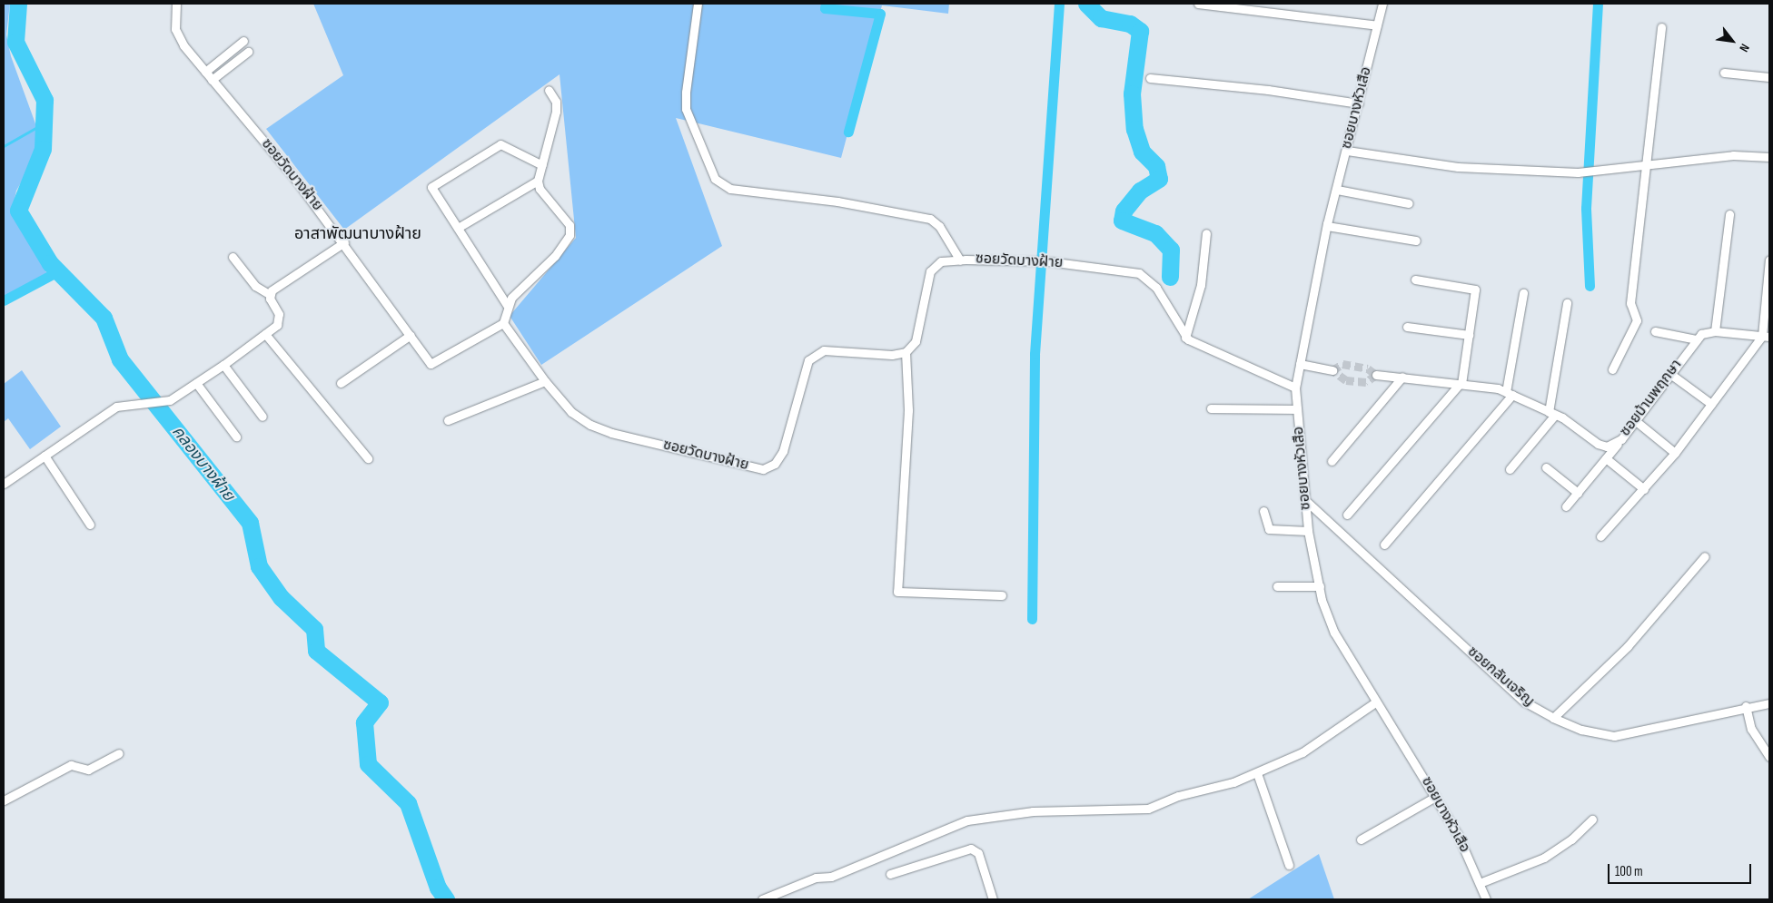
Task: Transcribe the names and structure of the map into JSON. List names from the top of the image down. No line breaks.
{"streets":{"street":["ซอยบางหัวเสือ","ซอยวัดบางฝ้าย","ซอยบ้านพฤกษา","ซอยกลับเจริญ"]},"crossings":[["ซอยบางหัวเสือ","ซอยกลับเจริญ"]],"districts":["อาสาพัฒนาบางฝ้าย"],"water":["คลองบางฝ้าย"],"scale_bar":"100 m","north":"bottom right"}
